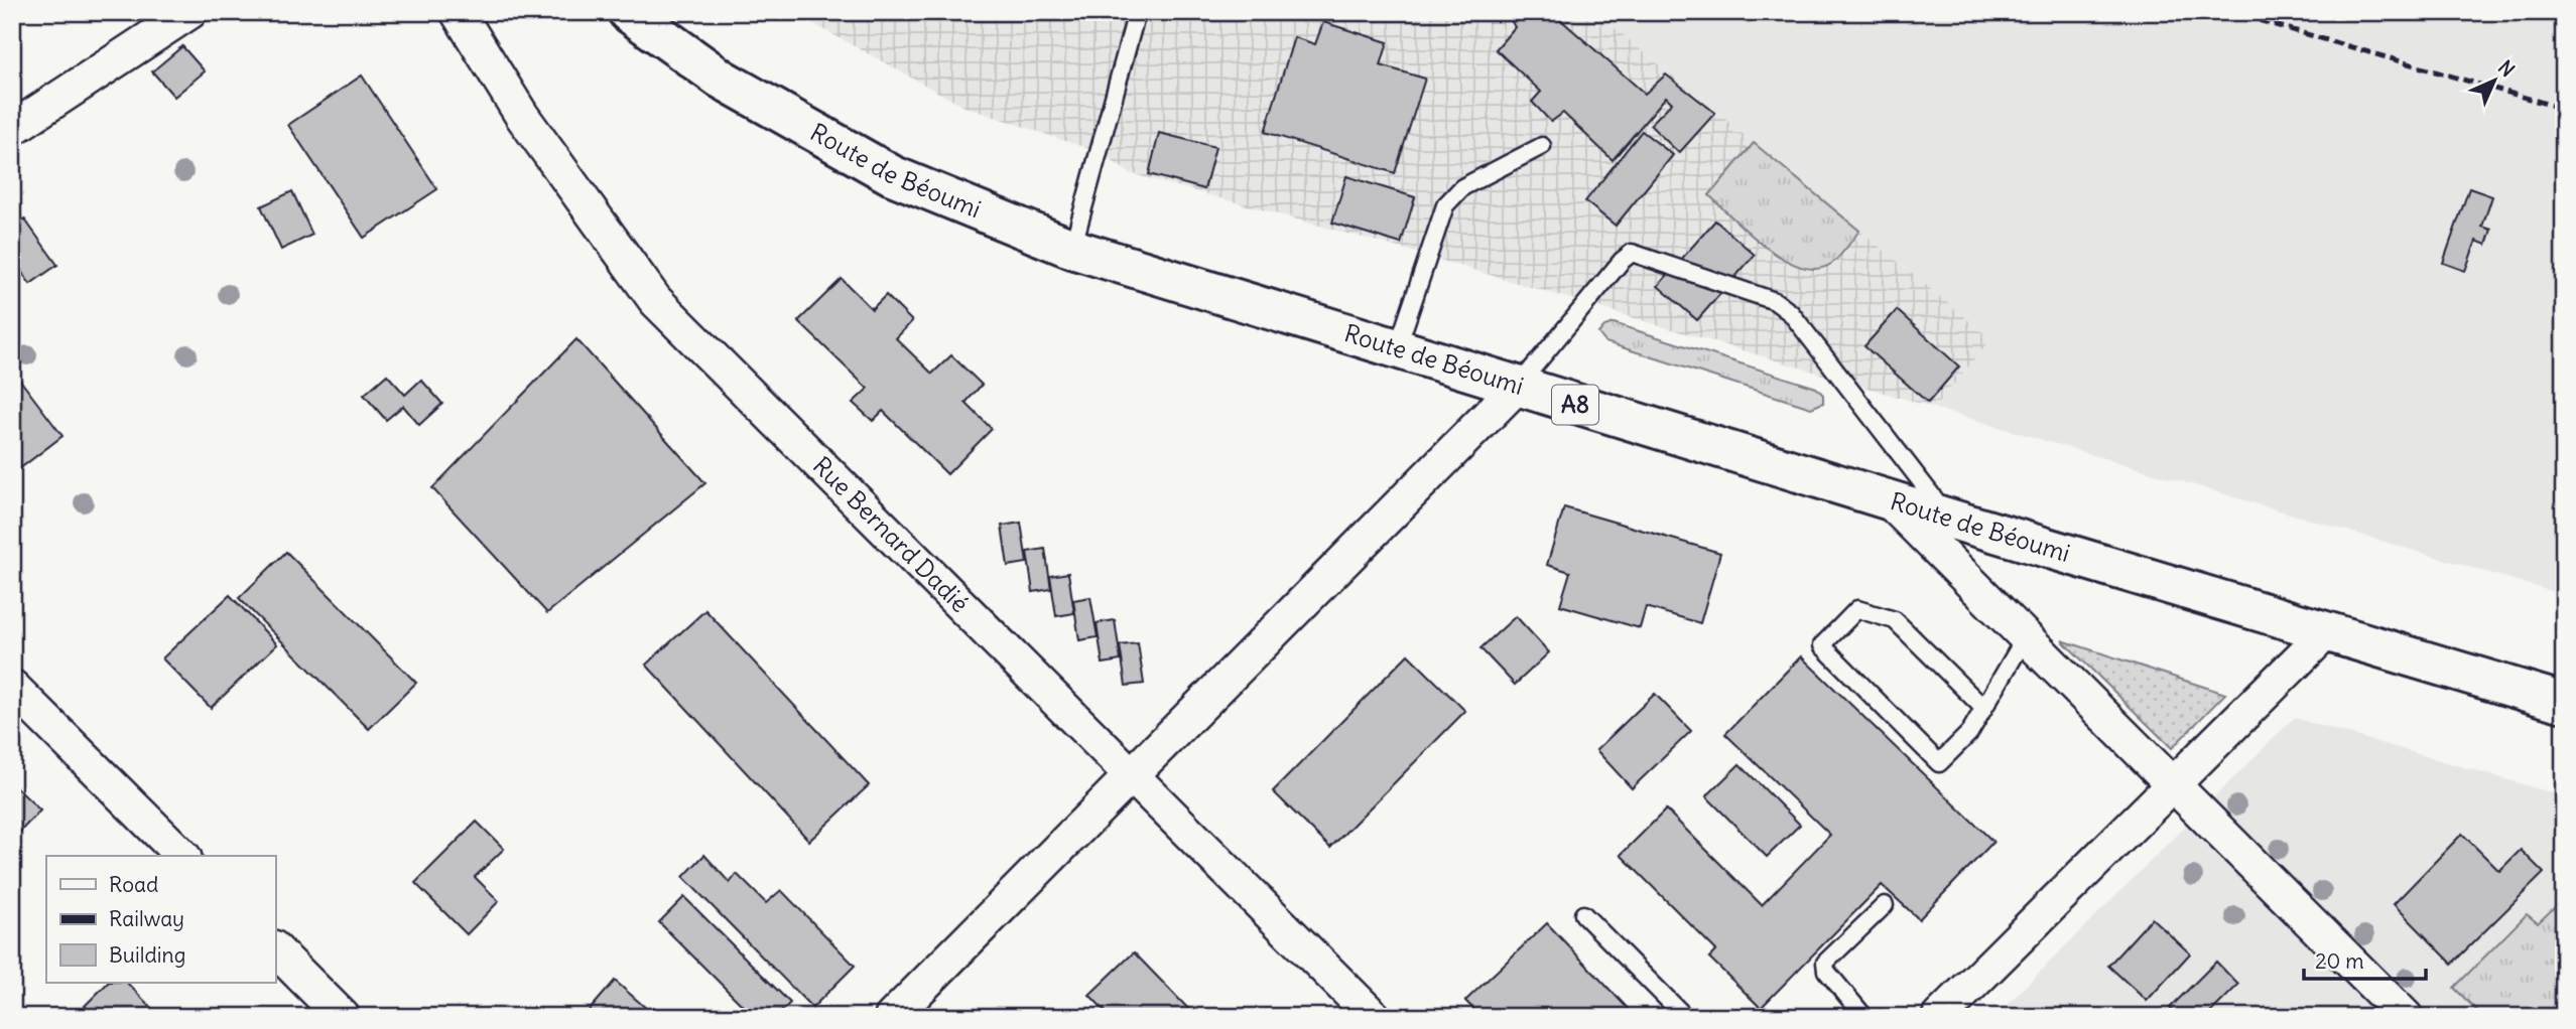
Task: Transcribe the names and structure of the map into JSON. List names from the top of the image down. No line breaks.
{"streets":{"main road":["Route de Béoumi","A8"],"street":["Rue Bernard Dadié"]},"legend":["Road","Railway","Building"],"scale_bar":"20 m","north":"top right"}
